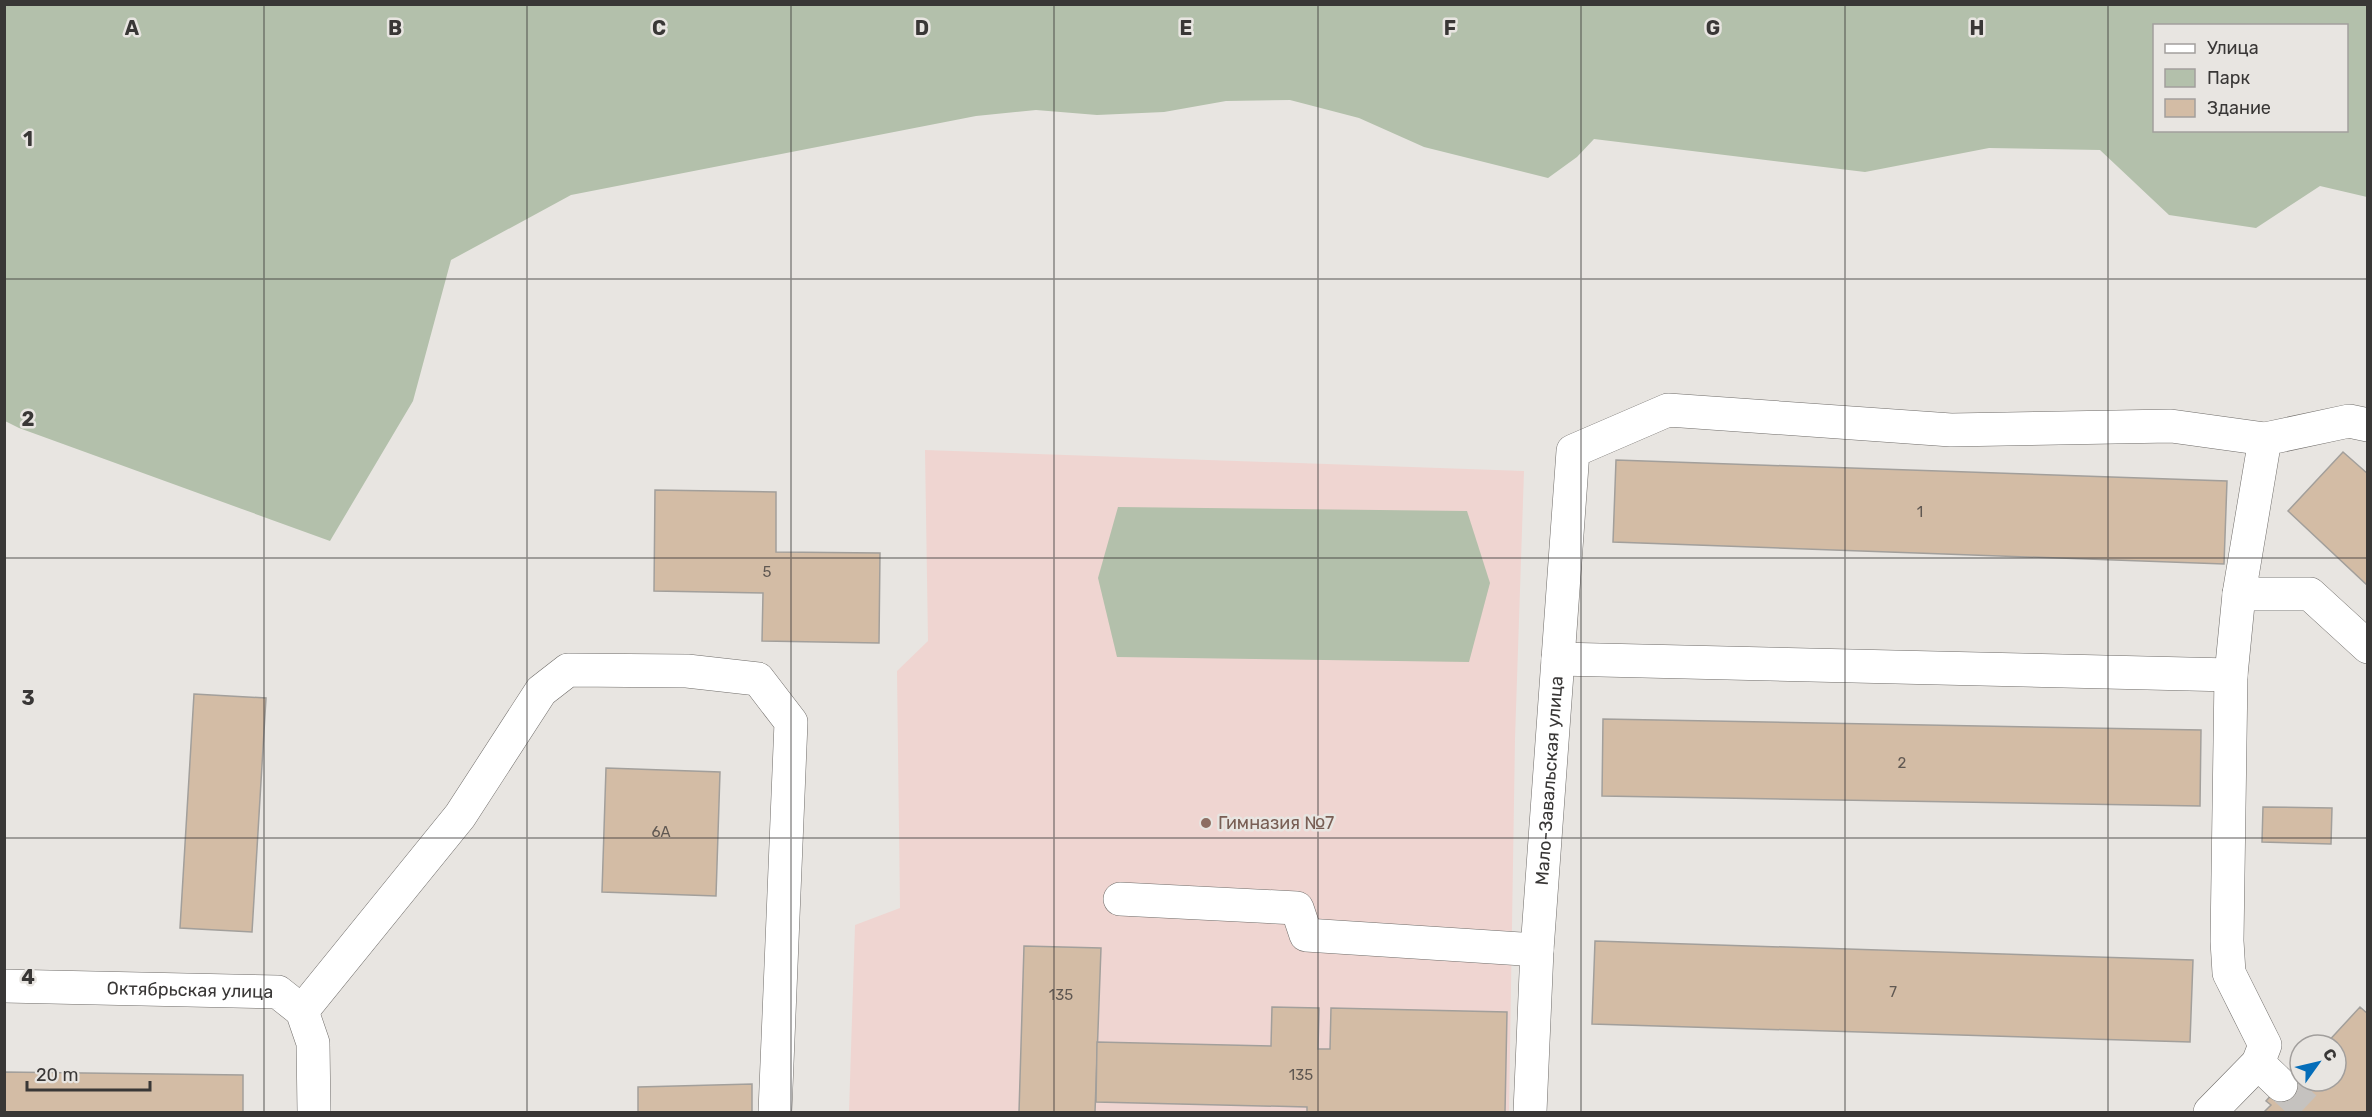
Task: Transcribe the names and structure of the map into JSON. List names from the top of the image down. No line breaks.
{"streets":{"street":["Мало-Завальская улица","Октябрьская улица"]},"places":["Гимназия №7"],"house_numbers":["1","5","2","6А","7","135","135"],"legend":["Улица","Парк","Здание"],"scale_bar":"20 m","north":"top right","grid":{"columns":["A","B","C","D","E","F","G","H"],"rows":["1","2","3","4"]}}
